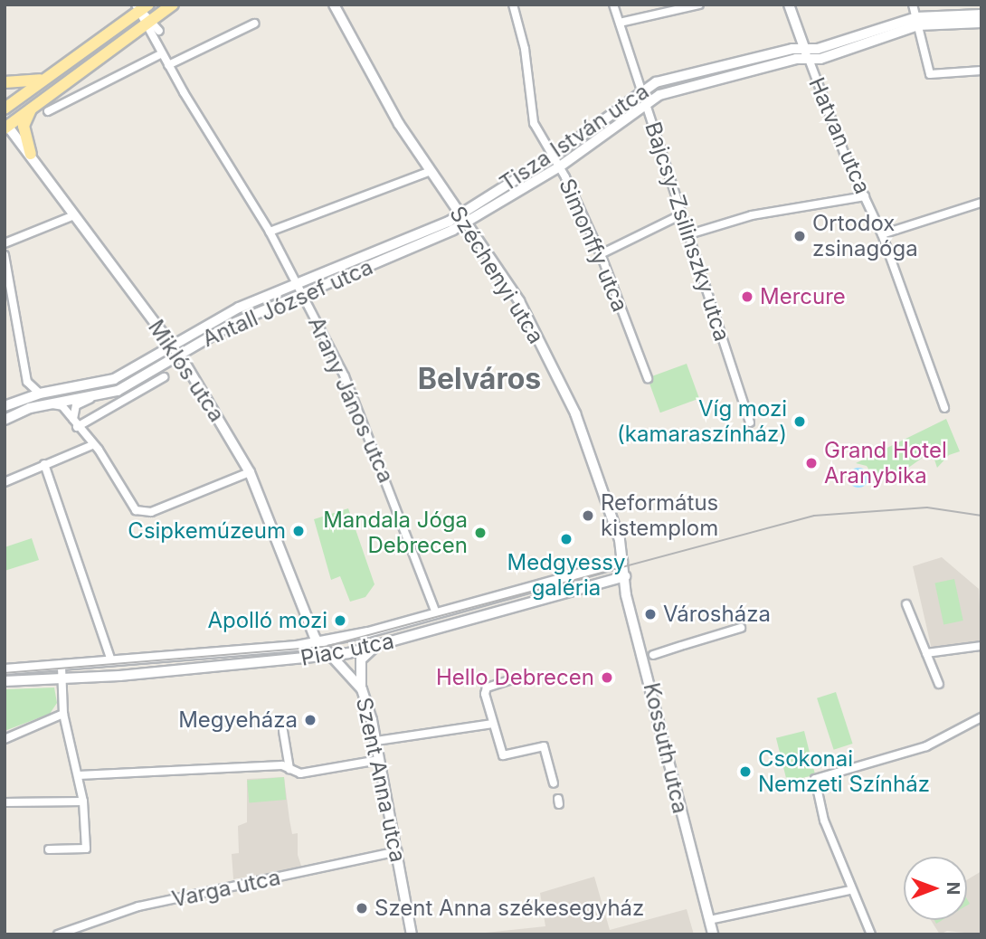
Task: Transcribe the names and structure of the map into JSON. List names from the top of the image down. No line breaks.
{"streets":{"street":["Hatvan utca","Tisza István utca","Bajcsy-Zsilinszky utca","Simonffy utca","Széchenyi utca","Antall József utca","Miklós utca","Arany János utca","Piac utca","Kossuth utca","Szent Anna utca","Varga utca"]},"crossings":[["Hatvan utca","Tisza István utca"],["Tisza István utca","Bajcsy-Zsilinszky utca"],["Tisza István utca","Simonffy utca"],["Tisza István utca","Széchenyi utca"],["Tisza István utca","Antall József utca"],["Széchenyi utca","Antall József utca"],["Széchenyi utca","Piac utca"],["Széchenyi utca","Kossuth utca"],["Antall József utca","Miklós utca"],["Antall József utca","Arany János utca"],["Miklós utca","Piac utca"],["Miklós utca","Szent Anna utca"],["Arany János utca","Piac utca"],["Piac utca","Kossuth utca"],["Piac utca","Szent Anna utca"],["Szent Anna utca","Varga utca"]],"districts":["Belváros"],"places":["Ortodox zsinagóga","Mercure","Víg mozi (kamaraszínház)","Grand Hotel Aranybika","Református kistemplom","Csipkemúzeum","Mandala Jóga Debrecen","Medgyessy galéria","Városháza","Apolló mozi","Hello Debrecen","Megyeháza","Csokonai Nemzeti Színház","Szent Anna székesegyház"],"north":"right"}
